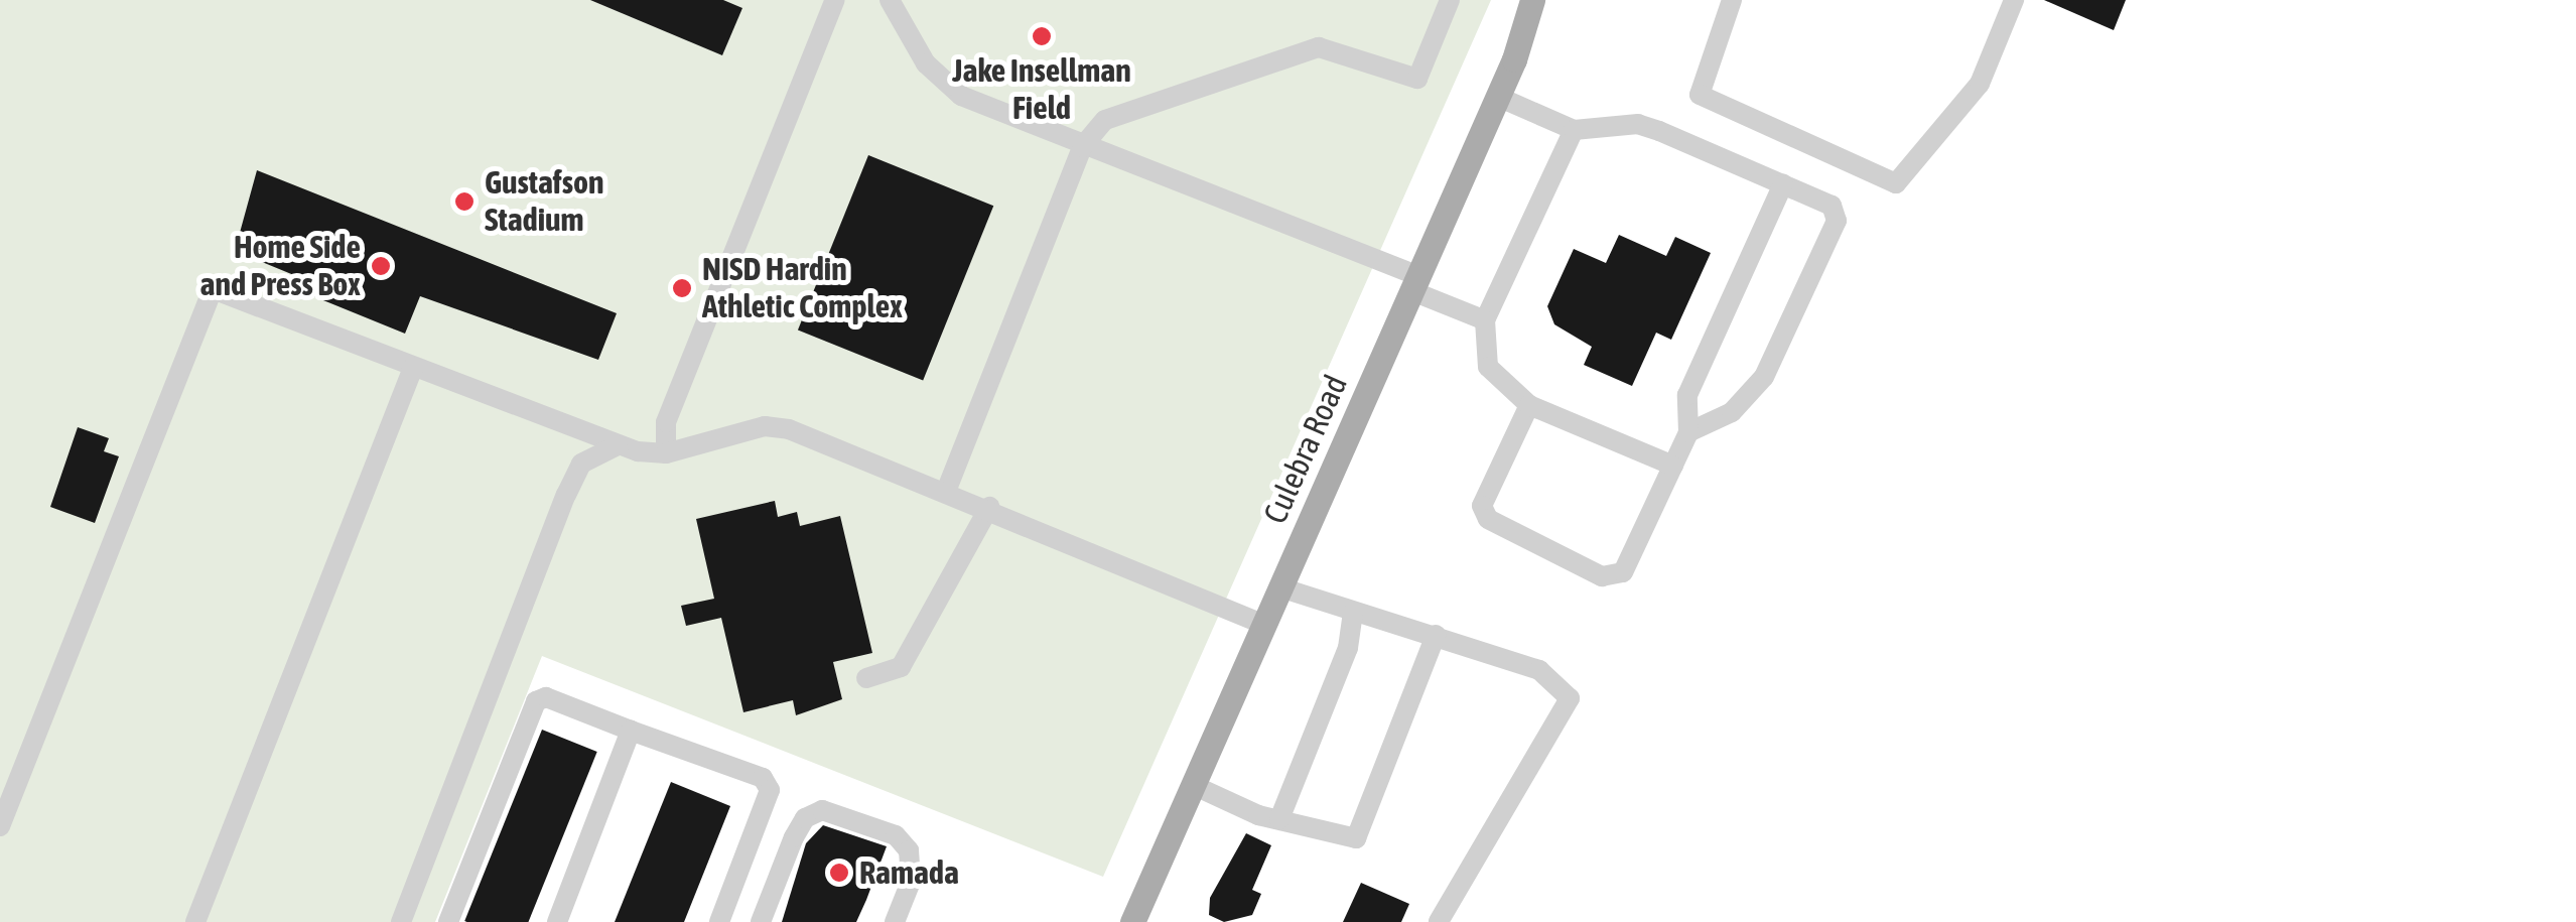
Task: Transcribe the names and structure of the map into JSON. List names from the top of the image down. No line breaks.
{"streets":{"main road":["Culebra Road"]},"places":["Jake Insellman Field","Gustafson Stadium","Home Side and Press Box","NISD Hardin Athletic Complex","Ramada"]}
